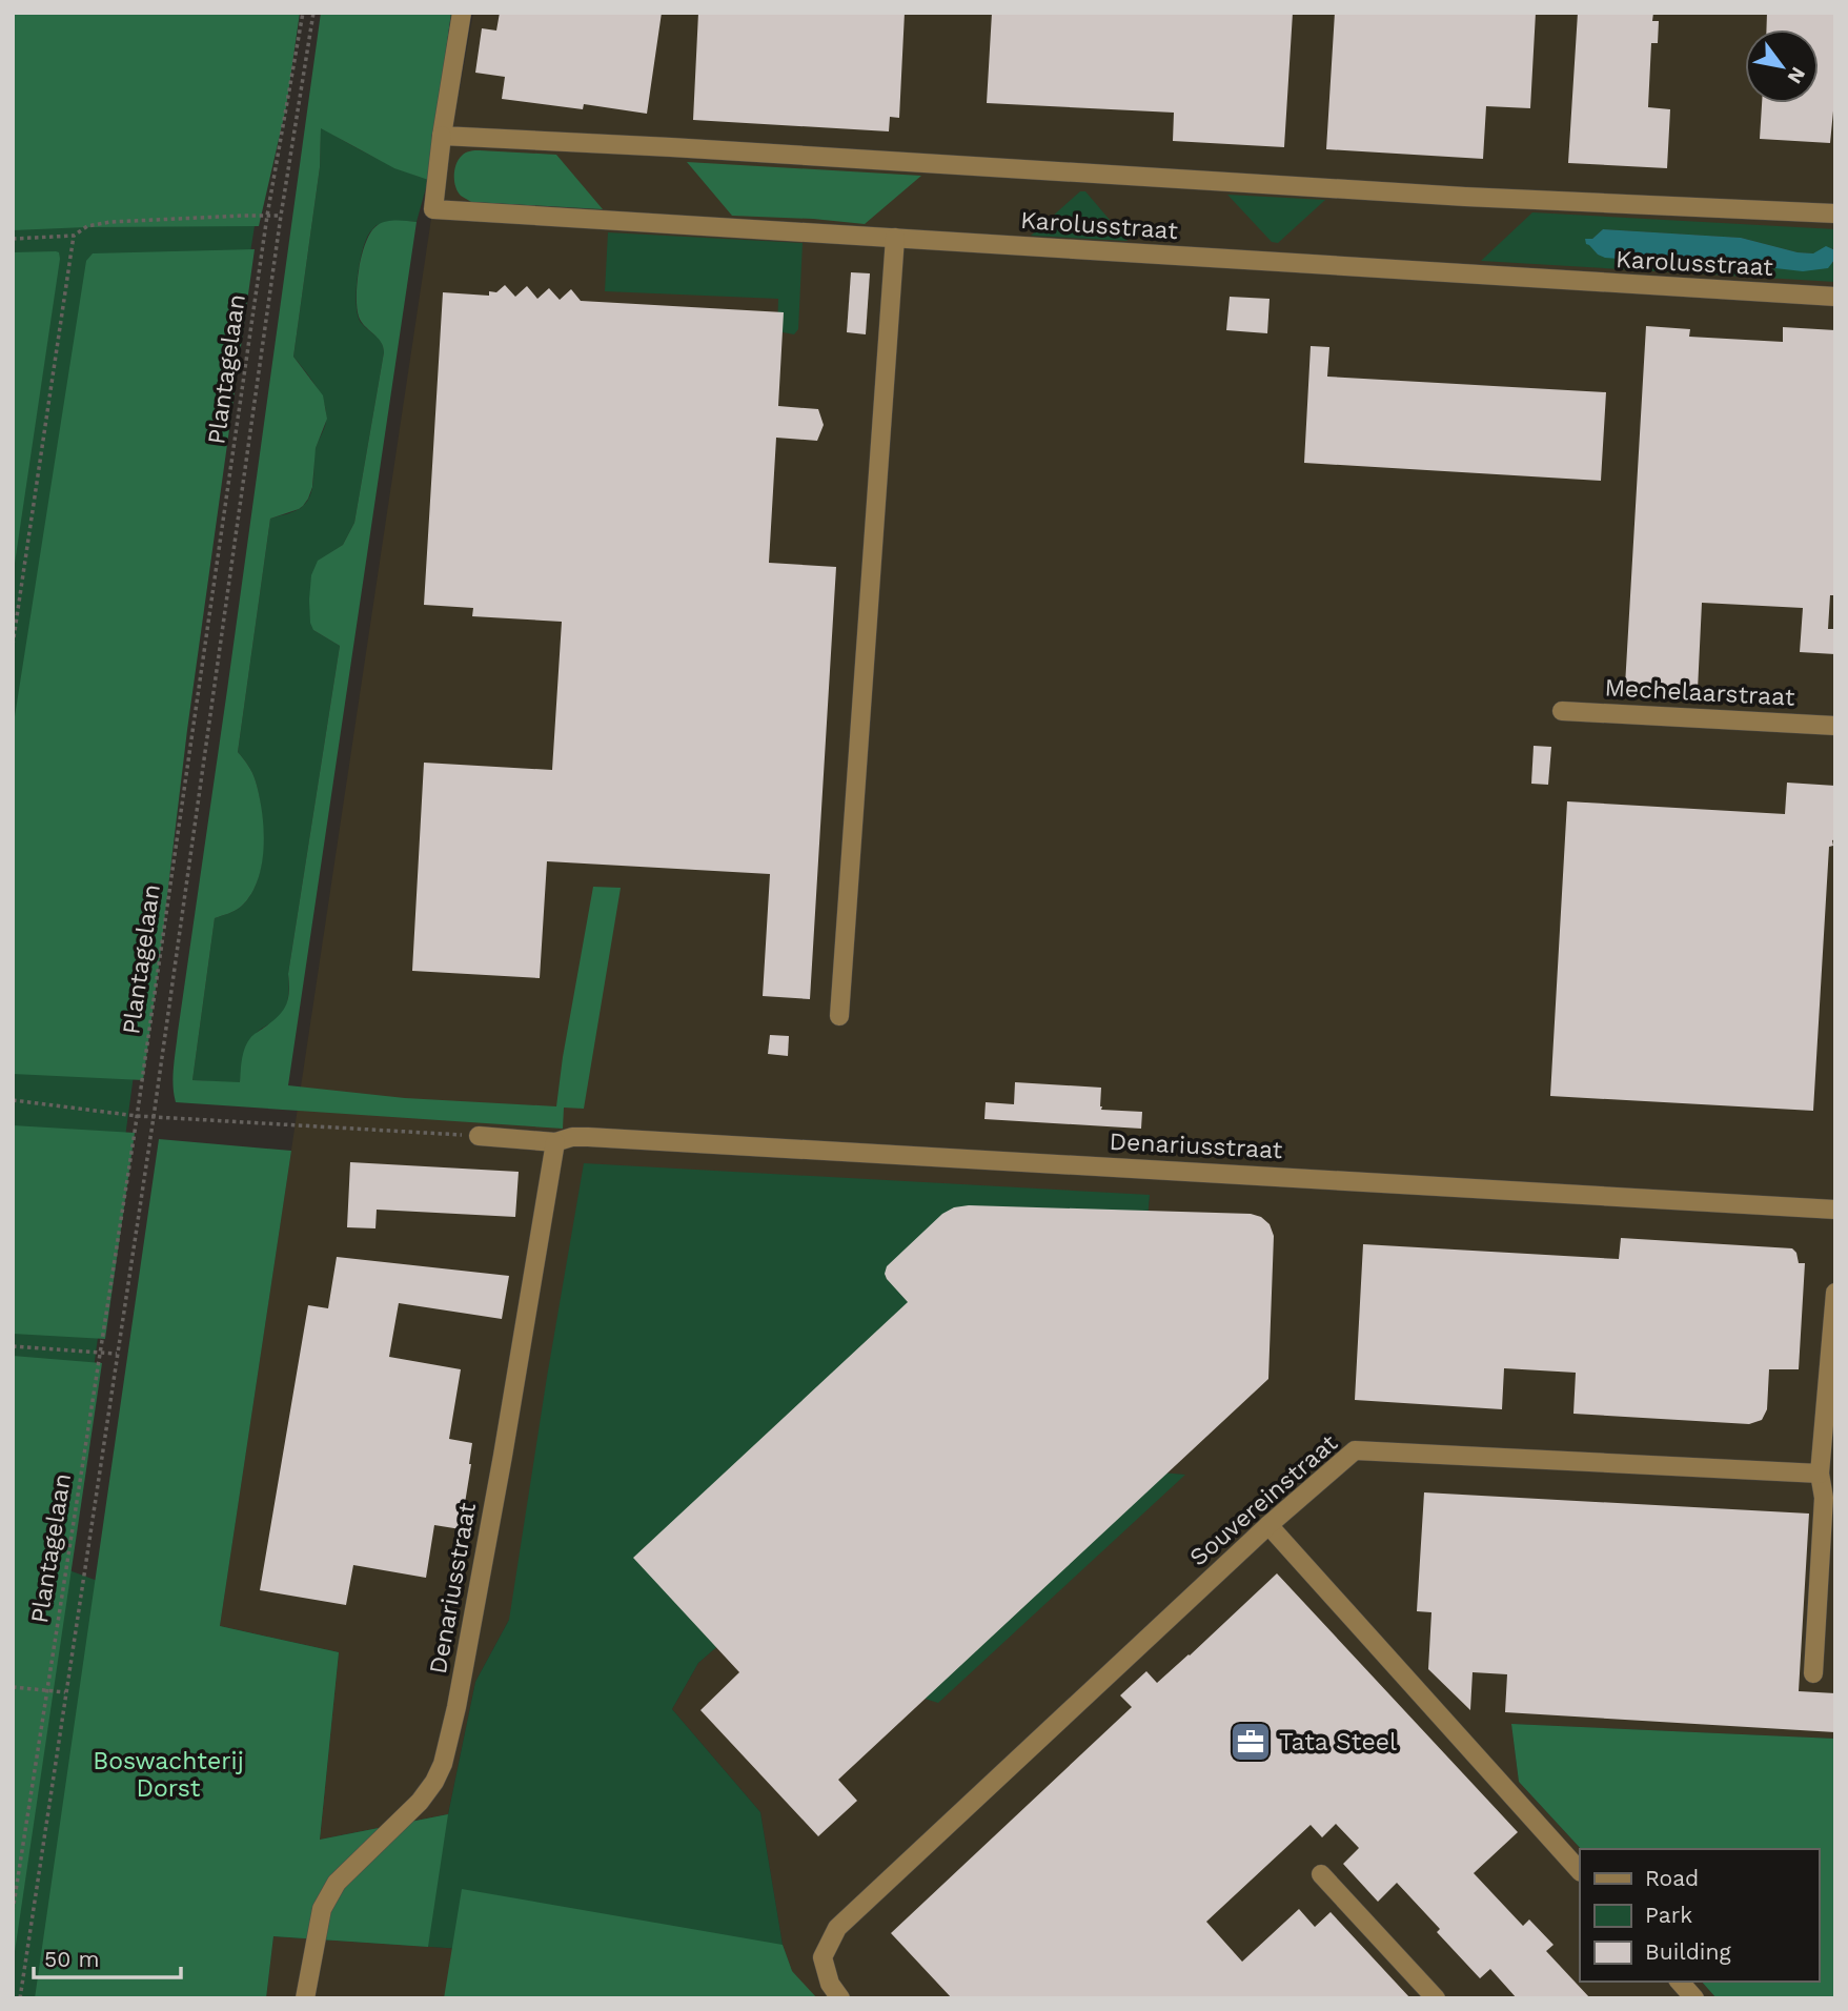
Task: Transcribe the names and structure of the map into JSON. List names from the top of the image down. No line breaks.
{"streets":{"street":["Karolusstraat","Mechelaarstraat","Denariusstraat","Souvereinstraat"],"path":["Plantagelaan"]},"parks":["Boswachterij Dorst"],"places":{"office":["Tata Steel"]},"legend":["Road","Park","Building"],"scale_bar":"50 m","north":"bottom right"}
